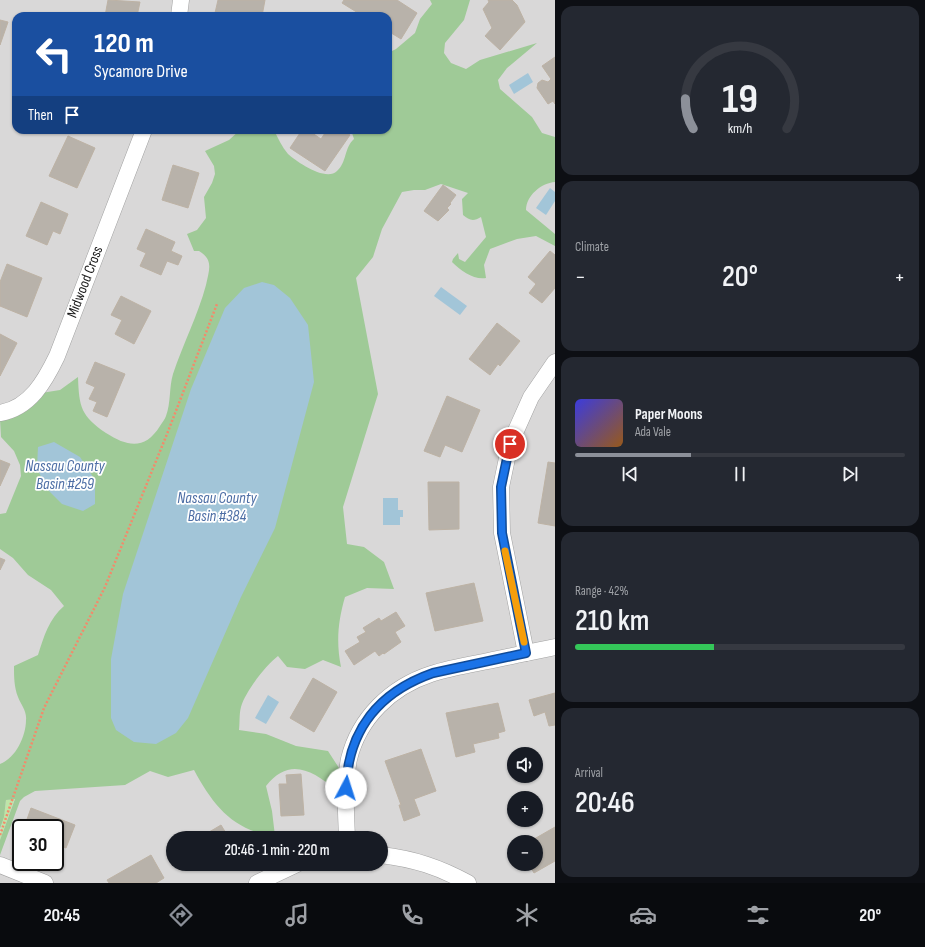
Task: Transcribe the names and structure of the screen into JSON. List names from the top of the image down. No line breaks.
{"streets":{"street":["Midwood Cross"]},"water":["Nassau County Basin #259","Nassau County Basin #384"],"page":{"turn":["120 m","Sycamore Drive"],"then":"Then","tile":["Climate",["Range · 42%","210 km"],["Arrival","20:46"]],"heat":["−","20°","+"],"song":["Paper Moons","Ada Vale"],"map_buttons":["+","−"],"limit":"30","trip":"20:46 · 1 min · 220 m","tabs":["20:45","20°"],"gauge":["19","km/h"]}}
